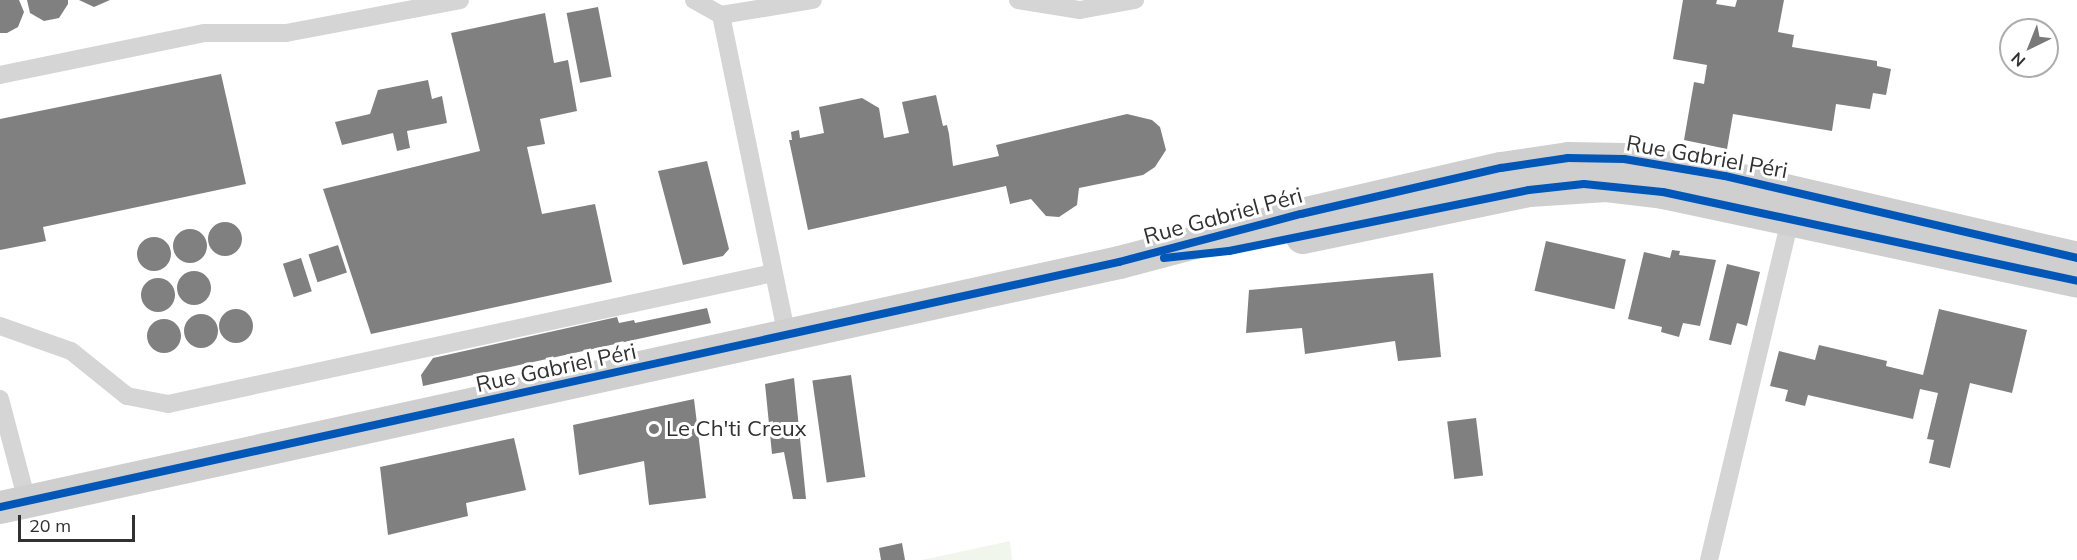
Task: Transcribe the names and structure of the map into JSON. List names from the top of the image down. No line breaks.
{"streets":{"main road":["Rue Gabriel Péri"]},"places":["Le Ch'ti Creux"],"scale_bar":"20 m","north":"bottom left"}
